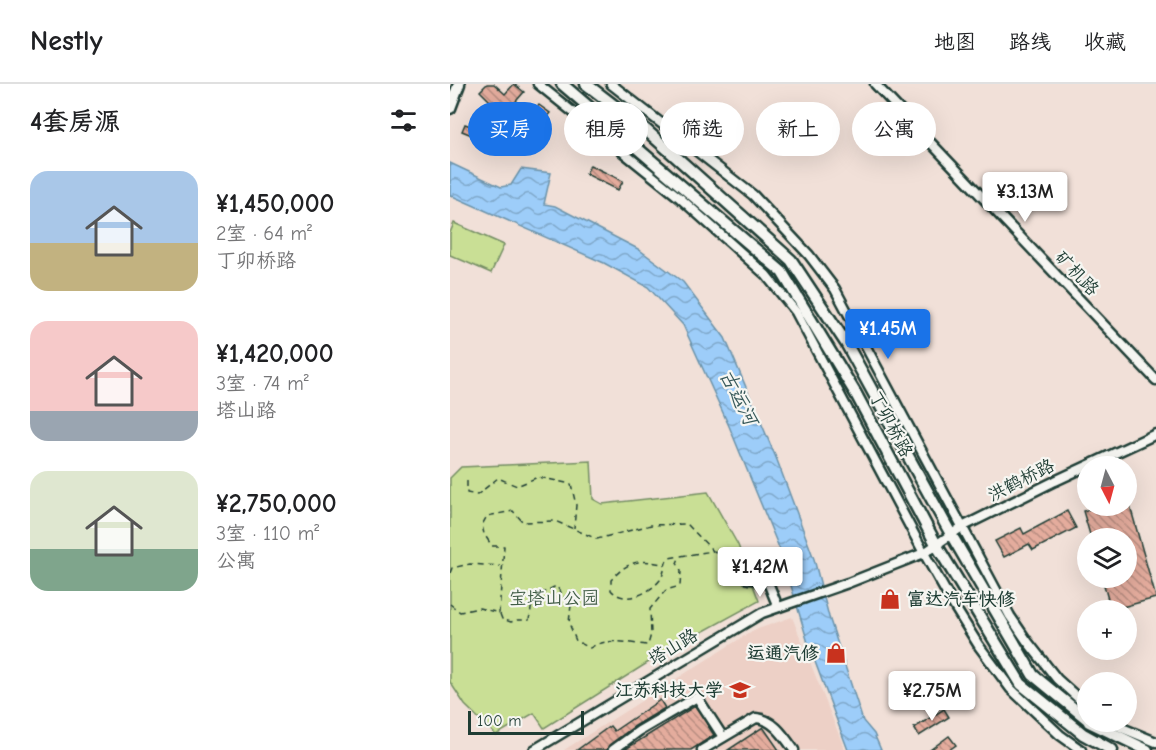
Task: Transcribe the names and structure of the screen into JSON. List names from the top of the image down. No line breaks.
{"streets":{"main road":["丁卯桥路"],"street":["矿机路","洪鹤桥路","塔山路"]},"crossings":[["丁卯桥路","洪鹤桥路"],["丁卯桥路","塔山路"],["洪鹤桥路","塔山路"]],"water":["古运河"],"parks":["宝塔山公园"],"places":{"shop":["富达汽车快修","运通汽修"],"school or university":["江苏科技大学"]},"scale_bar":"100 m","north":"bottom","page":{"header":"Nestly","nav":["地图","路线","收藏"],"heading":"4套房源","chip":["买房","租房","筛选","新上","公寓"],"list":[{"name":"¥1,450,000","note":"2室 · 64 m² · 丁卯桥路"},{"name":"¥1,420,000","note":"3室 · 74 m² · 塔山路"},{"name":"¥2,750,000","note":"3室 · 110 m² · 公寓"}],"price":["¥3.13M","¥1.45M","¥1.42M","¥2.75M"],"map_buttons":["+","−"],"scale":"100 m"}}
